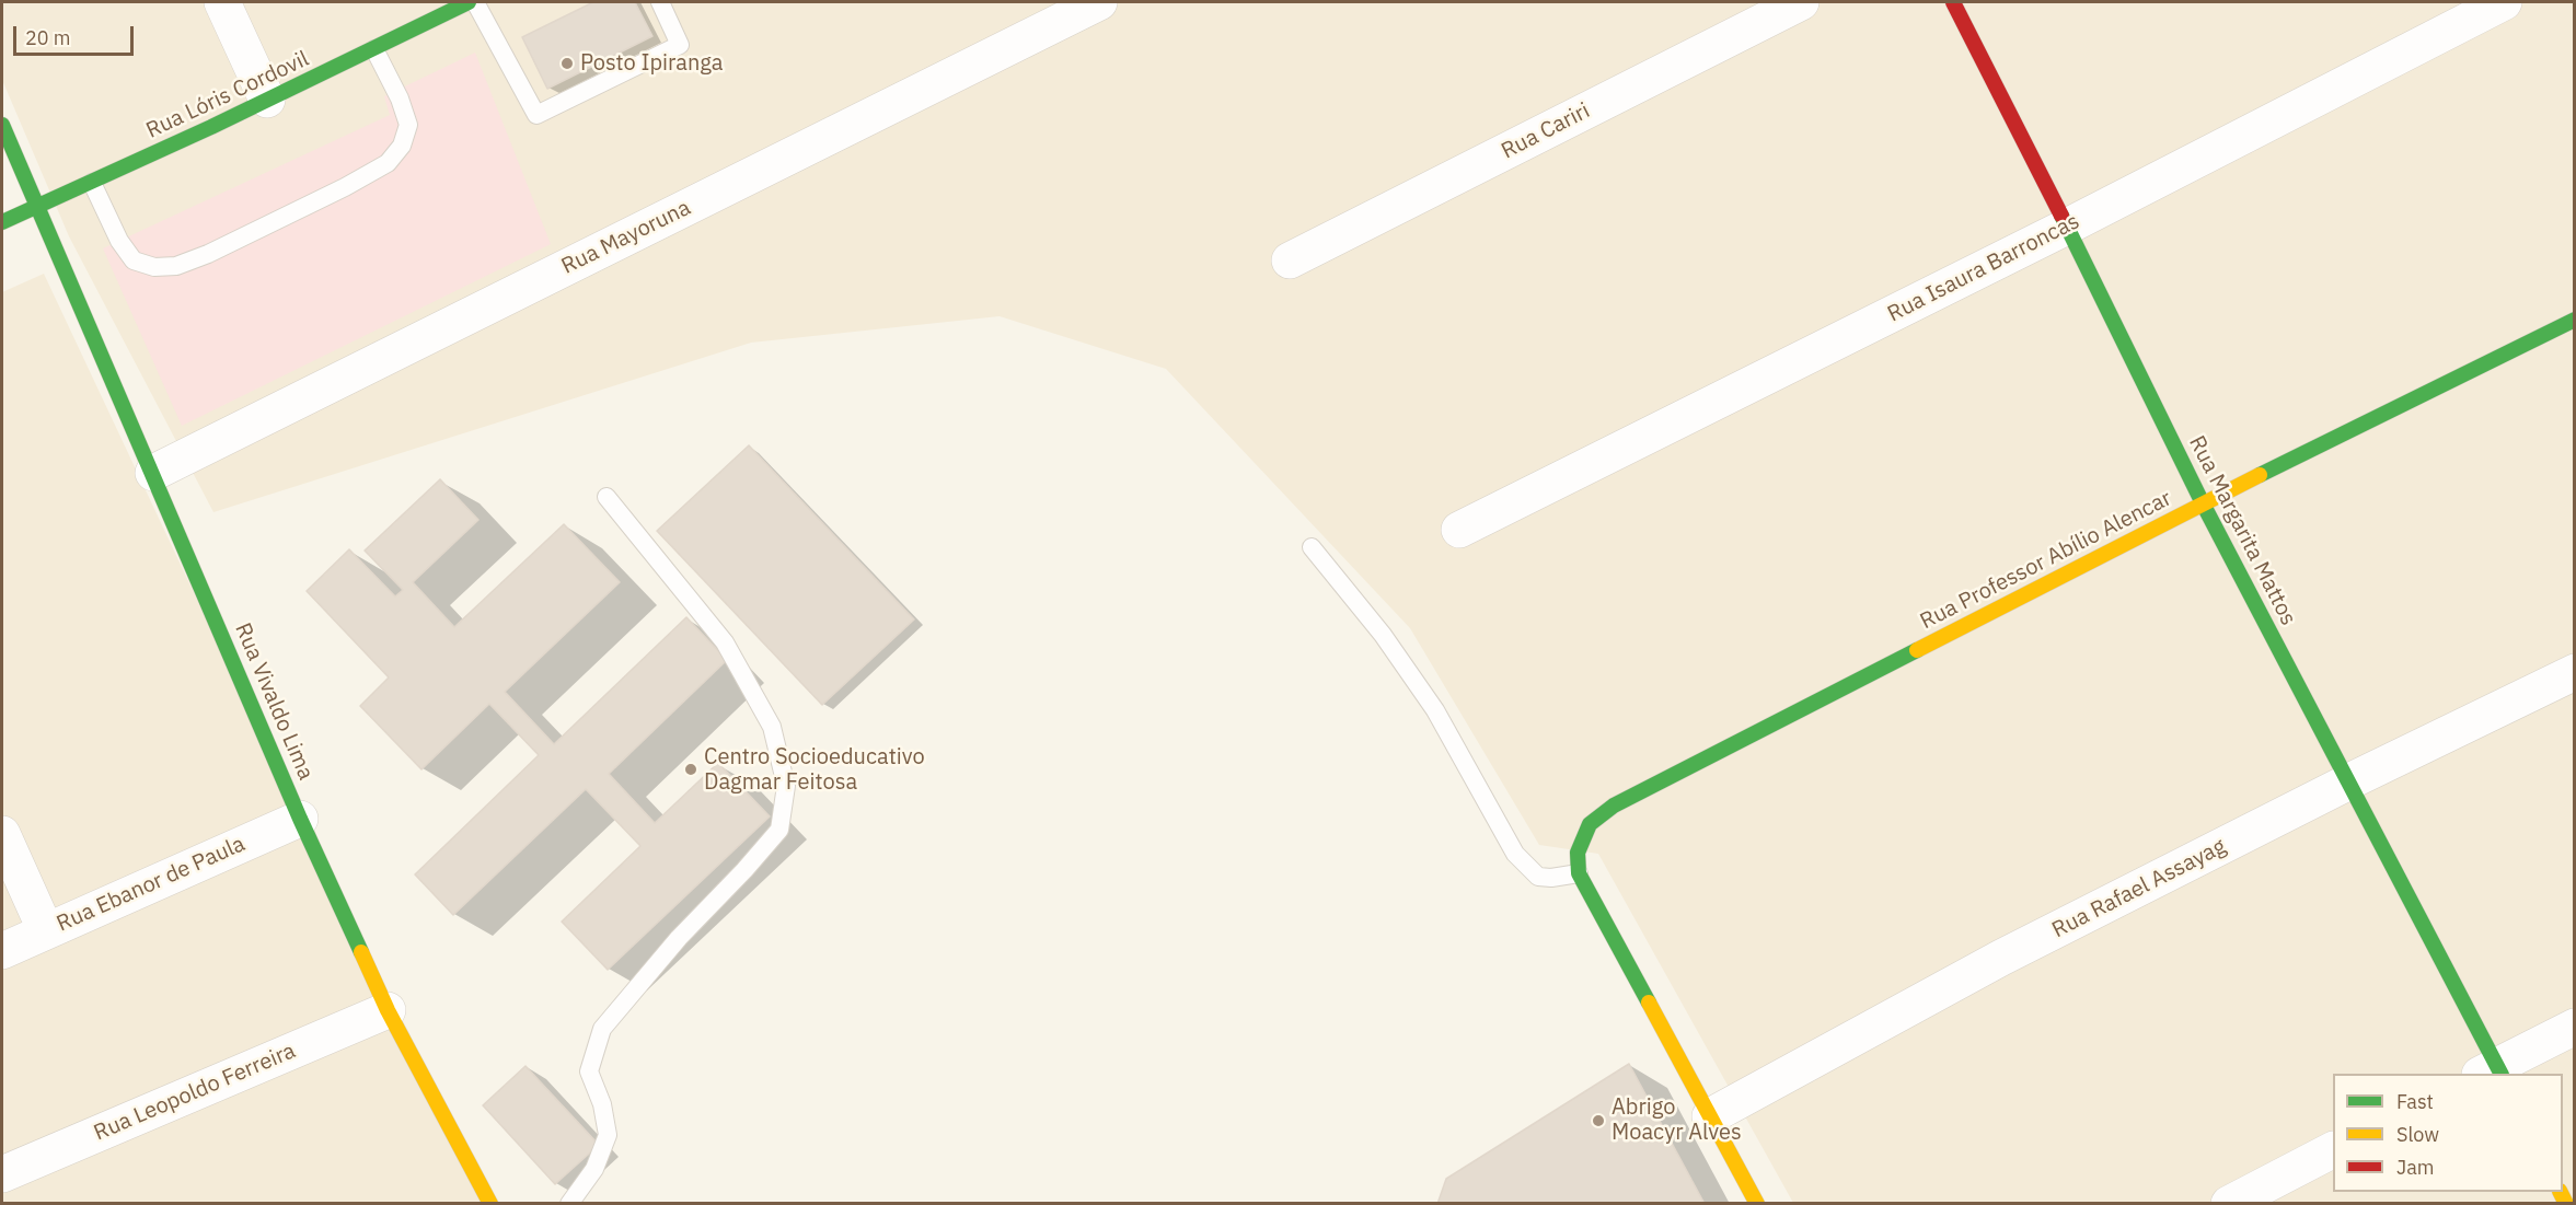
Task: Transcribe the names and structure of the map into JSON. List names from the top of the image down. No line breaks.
{"streets":{"street":["Rua Lóris Cordovil","Rua Cariri","Rua Mayoruna","Rua Isaura Barroncas","Rua Margarita Mattos","Rua Professor Abílio Alencar","Rua Vivaldo Lima","Rua Ebanor de Paula","Rua Rafael Assayag","Rua Leopoldo Ferreira"]},"crossings":[["Rua Lóris Cordovil","Rua Vivaldo Lima"],["Rua Mayoruna","Rua Vivaldo Lima"],["Rua Isaura Barroncas","Rua Margarita Mattos"],["Rua Margarita Mattos","Rua Professor Abílio Alencar"],["Rua Margarita Mattos","Rua Rafael Assayag"],["Rua Vivaldo Lima","Rua Ebanor de Paula"],["Rua Vivaldo Lima","Rua Leopoldo Ferreira"]],"places":["Posto Ipiranga","Centro Socioeducativo Dagmar Feitosa","Abrigo Moacyr Alves"],"legend":["Fast","Slow","Jam"],"scale_bar":"20 m"}
